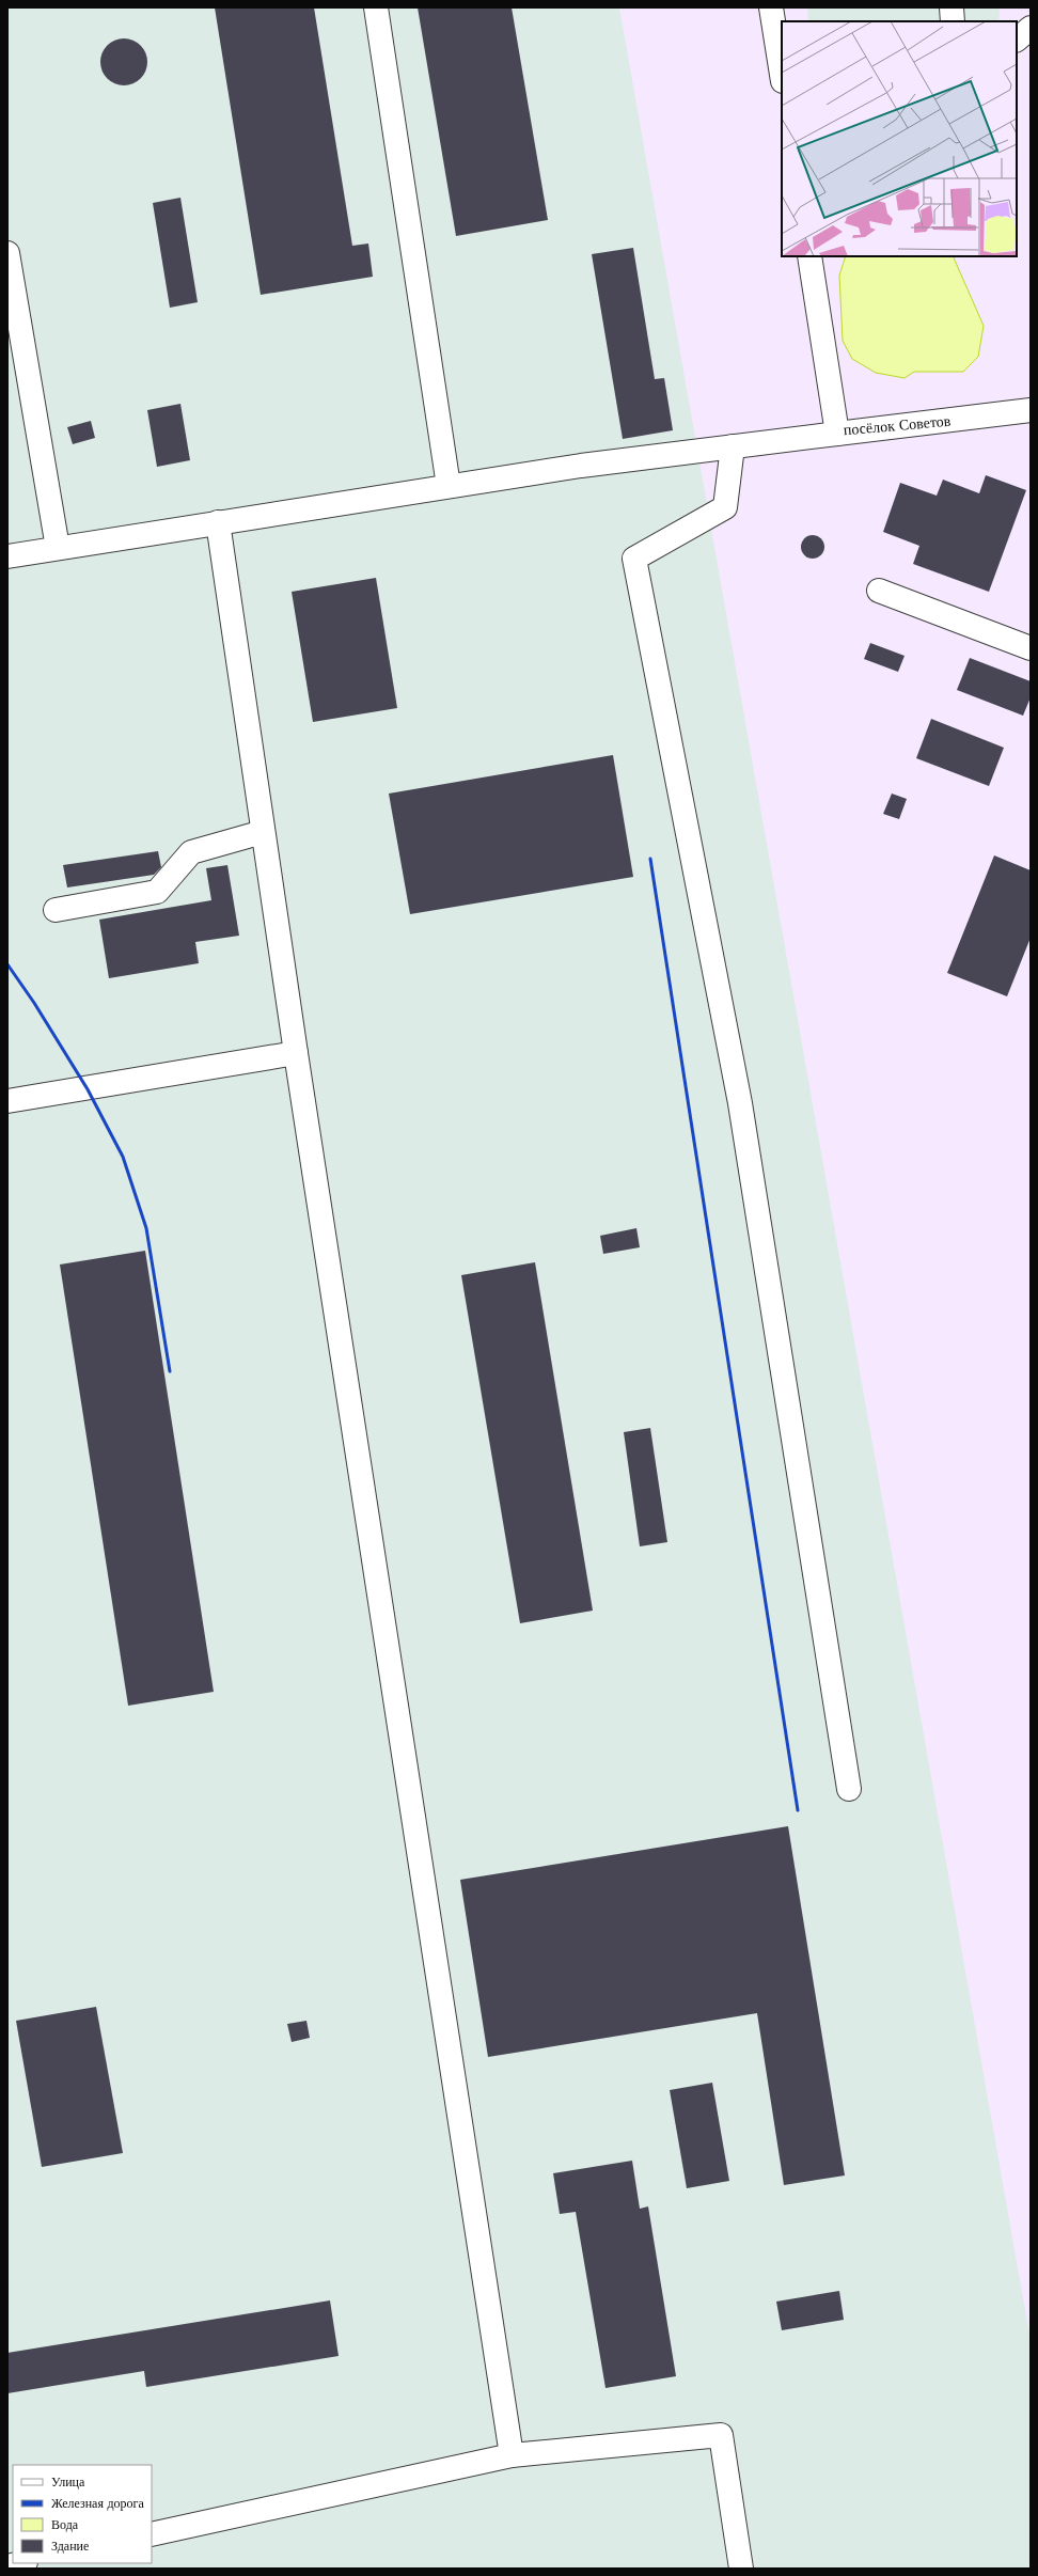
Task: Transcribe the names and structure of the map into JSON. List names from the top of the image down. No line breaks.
{"streets":{"street":["посёлок Советов"]},"legend":["Улица","Железная дорога","Вода","Здание"]}
